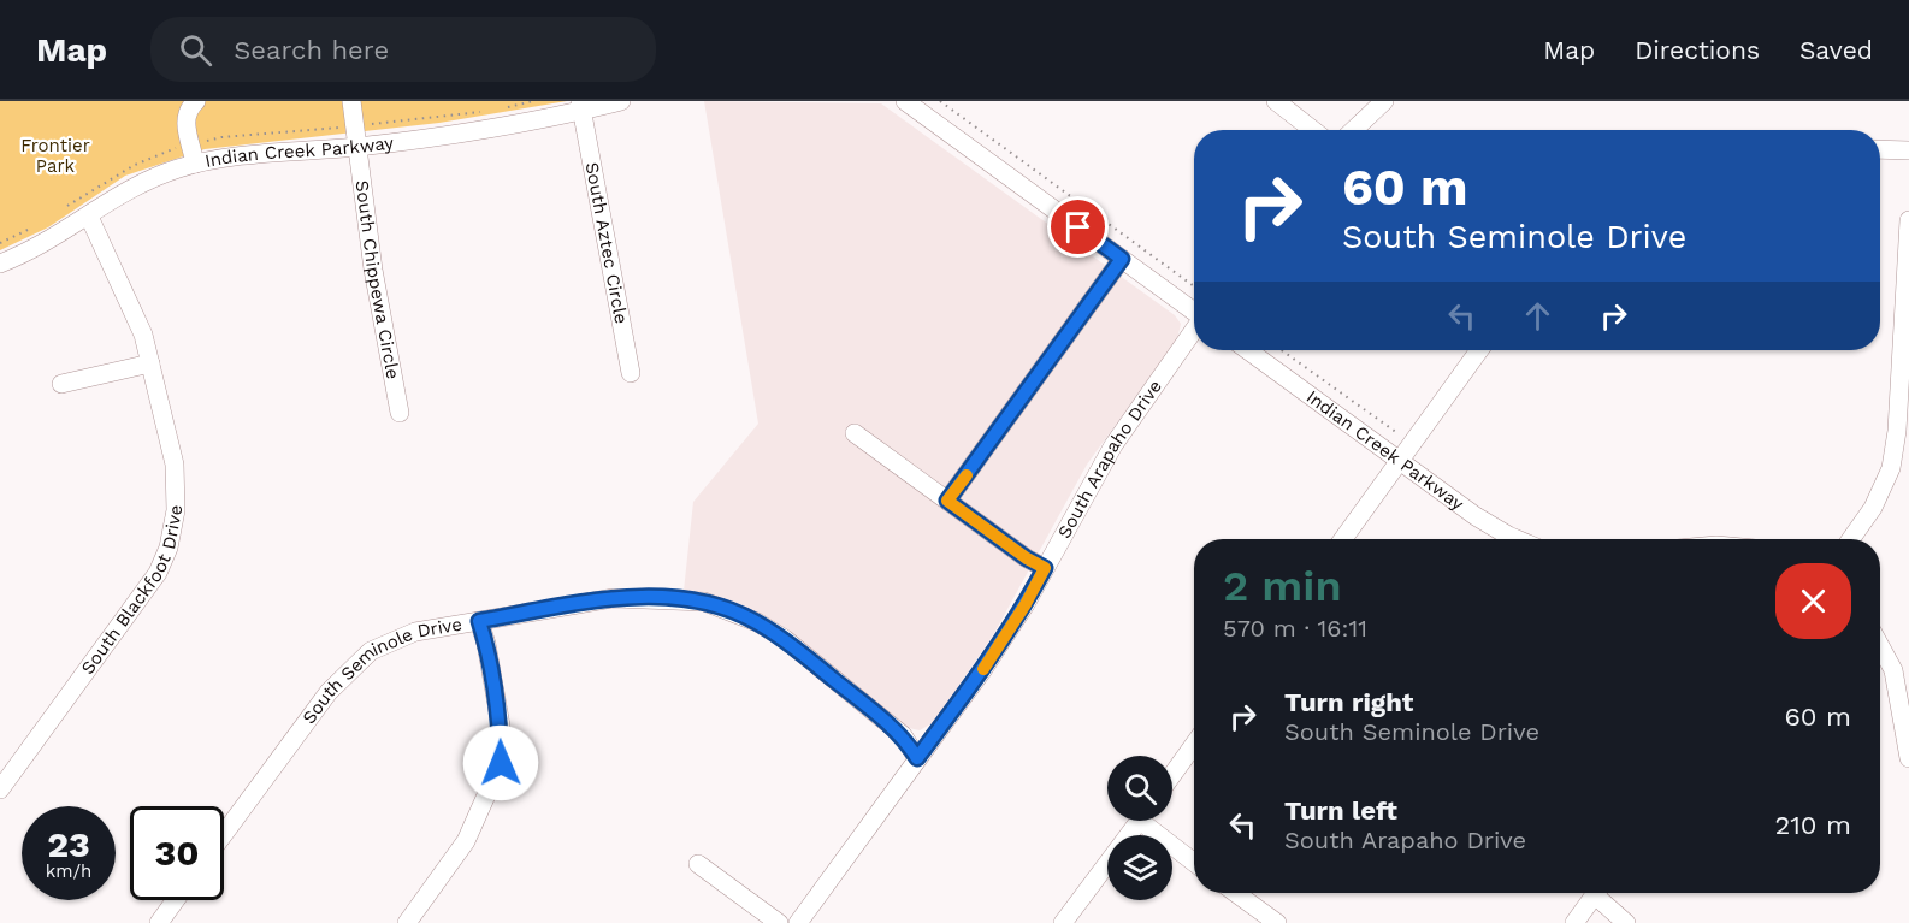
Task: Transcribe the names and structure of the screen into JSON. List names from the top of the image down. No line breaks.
{"streets":{"street":["Indian Creek Parkway","South Aztec Circle","South Chippewa Circle","South Arapaho Drive","South Blackfoot Drive","South Seminole Drive"]},"crossings":[["Indian Creek Parkway","South Aztec Circle"],["Indian Creek Parkway","South Chippewa Circle"],["Indian Creek Parkway","South Blackfoot Drive"],["South Arapaho Drive","South Seminole Drive"]],"parks":["Frontier Park"],"page":{"header":"Map","search":"Search here","nav":["Map","Directions","Saved"],"turn":["60 m","South Seminole Drive"],"heading":["2 min","570 m · 16:11"],"list":[{"name":"Turn right","note":"South Seminole Drive","value":"60 m"},{"name":"Turn left","note":"South Arapaho Drive","value":"210 m"}],"speed":"23 km/h","limit":"30"}}
